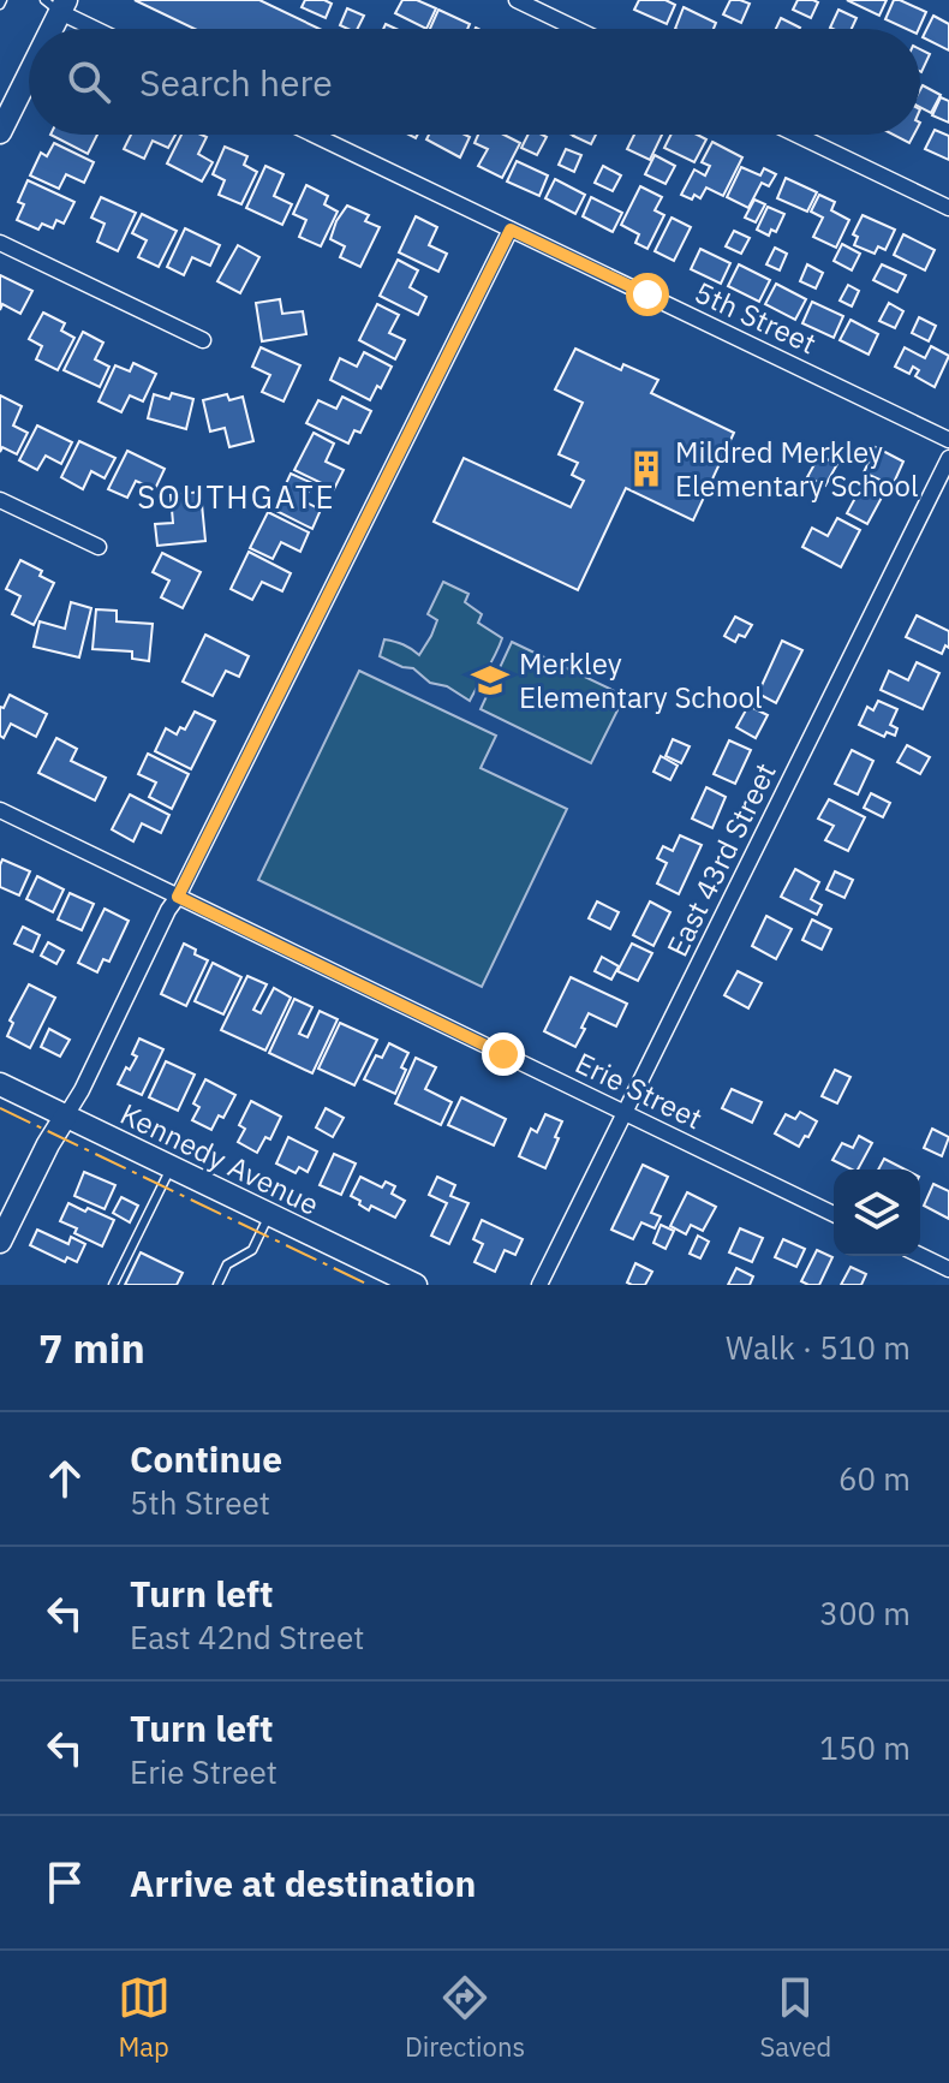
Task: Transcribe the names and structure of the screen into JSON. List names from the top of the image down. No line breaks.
{"streets":{"street":["5th Street","East 43rd Street","Erie Street","Kennedy Avenue"]},"crossings":[["East 43rd Street","Erie Street"]],"districts":["SOUTHGATE"],"places":{"building":["Mildred Merkley Elementary School"],"school or university":["Merkley Elementary School"]},"page":{"search":"Search here","heading":["7 min","Walk · 510 m"],"list":[["Continue","5th Street","60 m"],["Turn left","East 42nd Street","300 m"],["Turn left","Erie Street","150 m"],"Arrive at destination"],"nav":["Map","Directions","Saved"]}}
